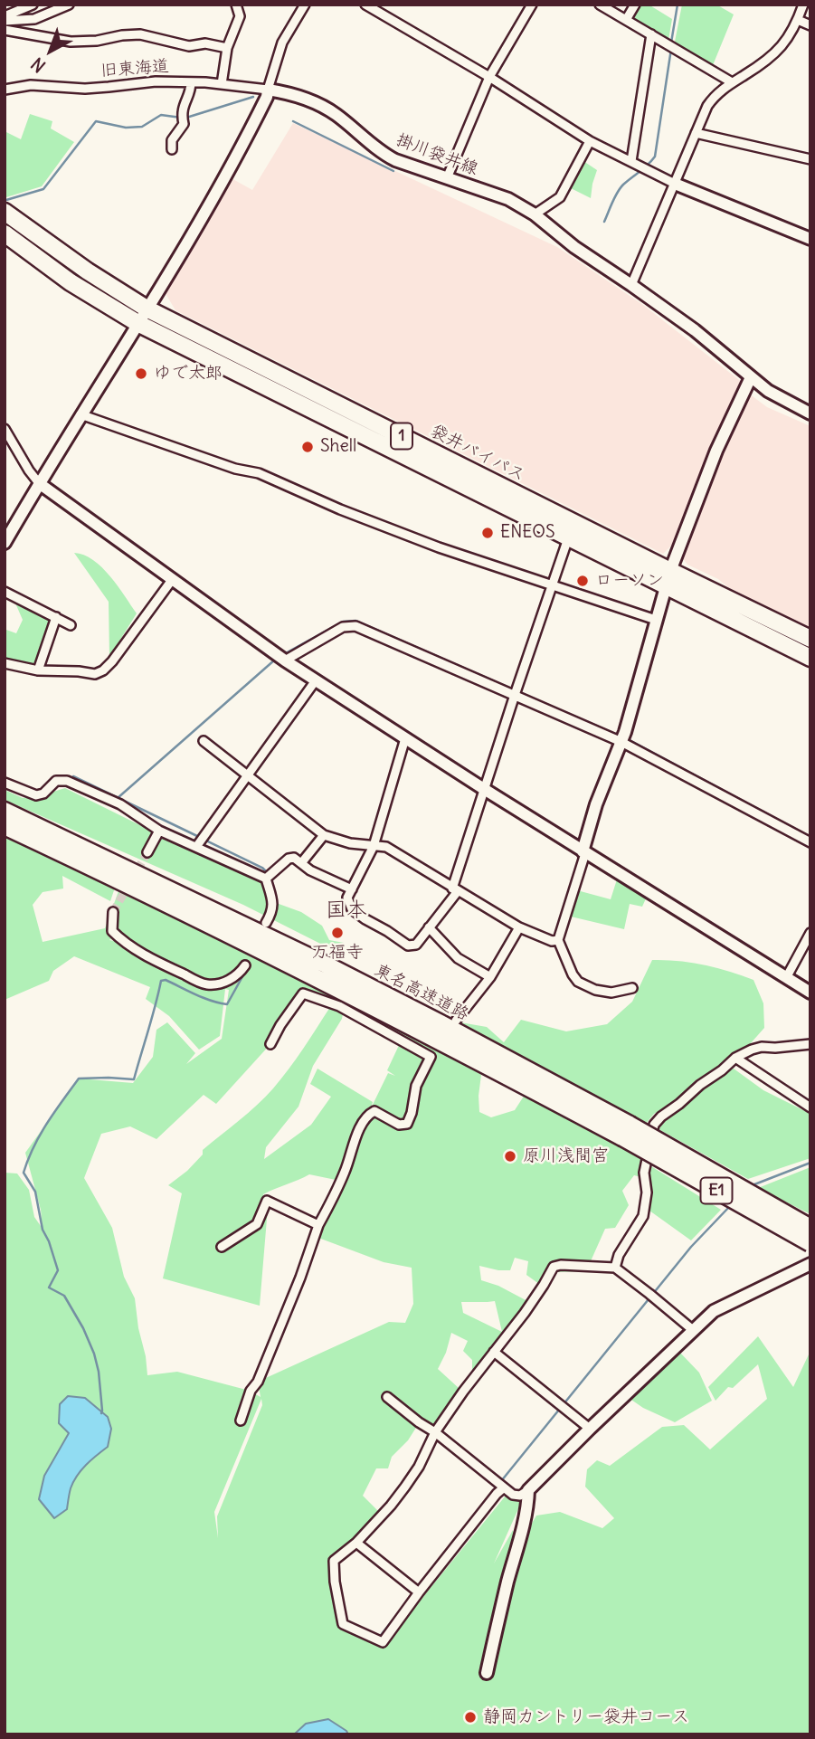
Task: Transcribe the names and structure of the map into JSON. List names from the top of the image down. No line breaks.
{"streets":{"highway":["1","袋井バイパス","東名高速道路","E1"],"street":["旧東海道","掛川袋井線"]},"crossings":[["旧東海道","掛川袋井線"]],"districts":["国本"],"places":["ゆで太郎","Shell","ENEOS","ローソン","万福寺","原川浅間宮","静岡カントリー袋井コース"],"north":"bottom left"}
